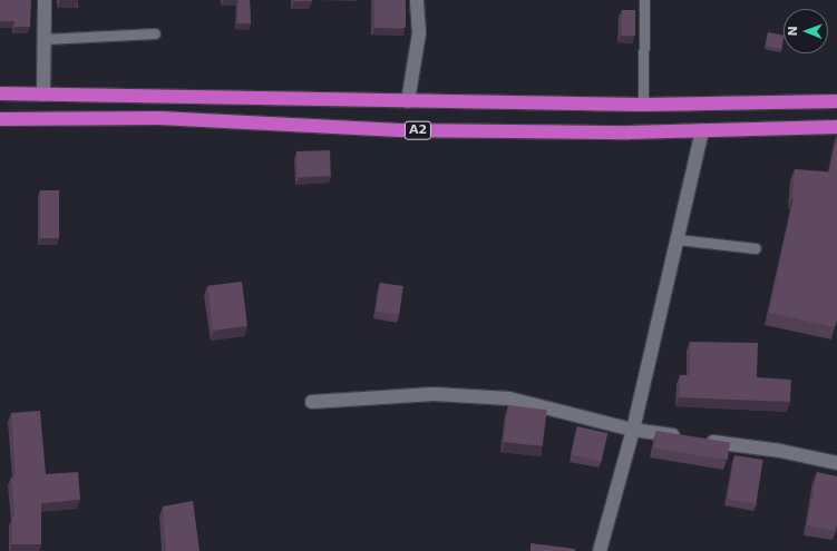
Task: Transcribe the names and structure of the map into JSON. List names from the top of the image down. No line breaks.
{"streets":{"highway":["A2"]},"north":"left"}
